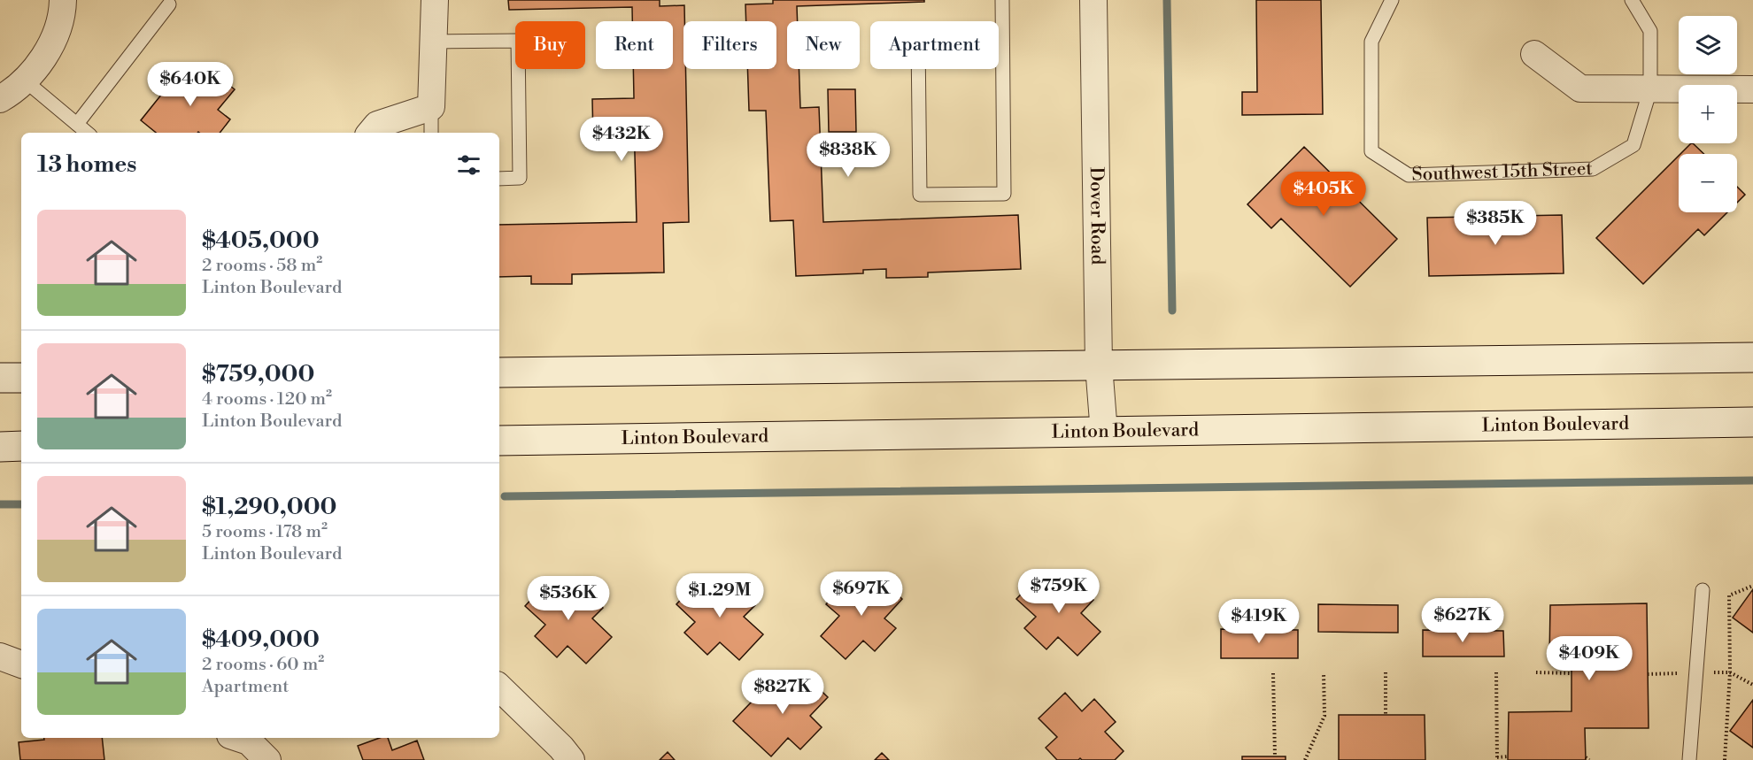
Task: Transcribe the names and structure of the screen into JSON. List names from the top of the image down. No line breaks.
{"streets":{"main road":["Linton Boulevard"],"street":["Dover Road"],"lane":["Southwest 15th Street"]},"crossings":[["Dover Road","Linton Boulevard"]],"page":{"map_buttons":["+","−"],"chip":["Buy","Rent","Filters","New","Apartment"],"price":["$640K","$432K","$838K","$405K","$385K","$759K","$697K","$1.29M","$536K","$627K","$419K","$409K","$827K"],"heading":"13 homes","list":[{"name":"$405,000","note":"2 rooms · 58 m² · Linton Boulevard"},{"name":"$759,000","note":"4 rooms · 120 m² · Linton Boulevard"},{"name":"$1,290,000","note":"5 rooms · 178 m² · Linton Boulevard"},{"name":"$409,000","note":"2 rooms · 60 m² · Apartment"}]}}
